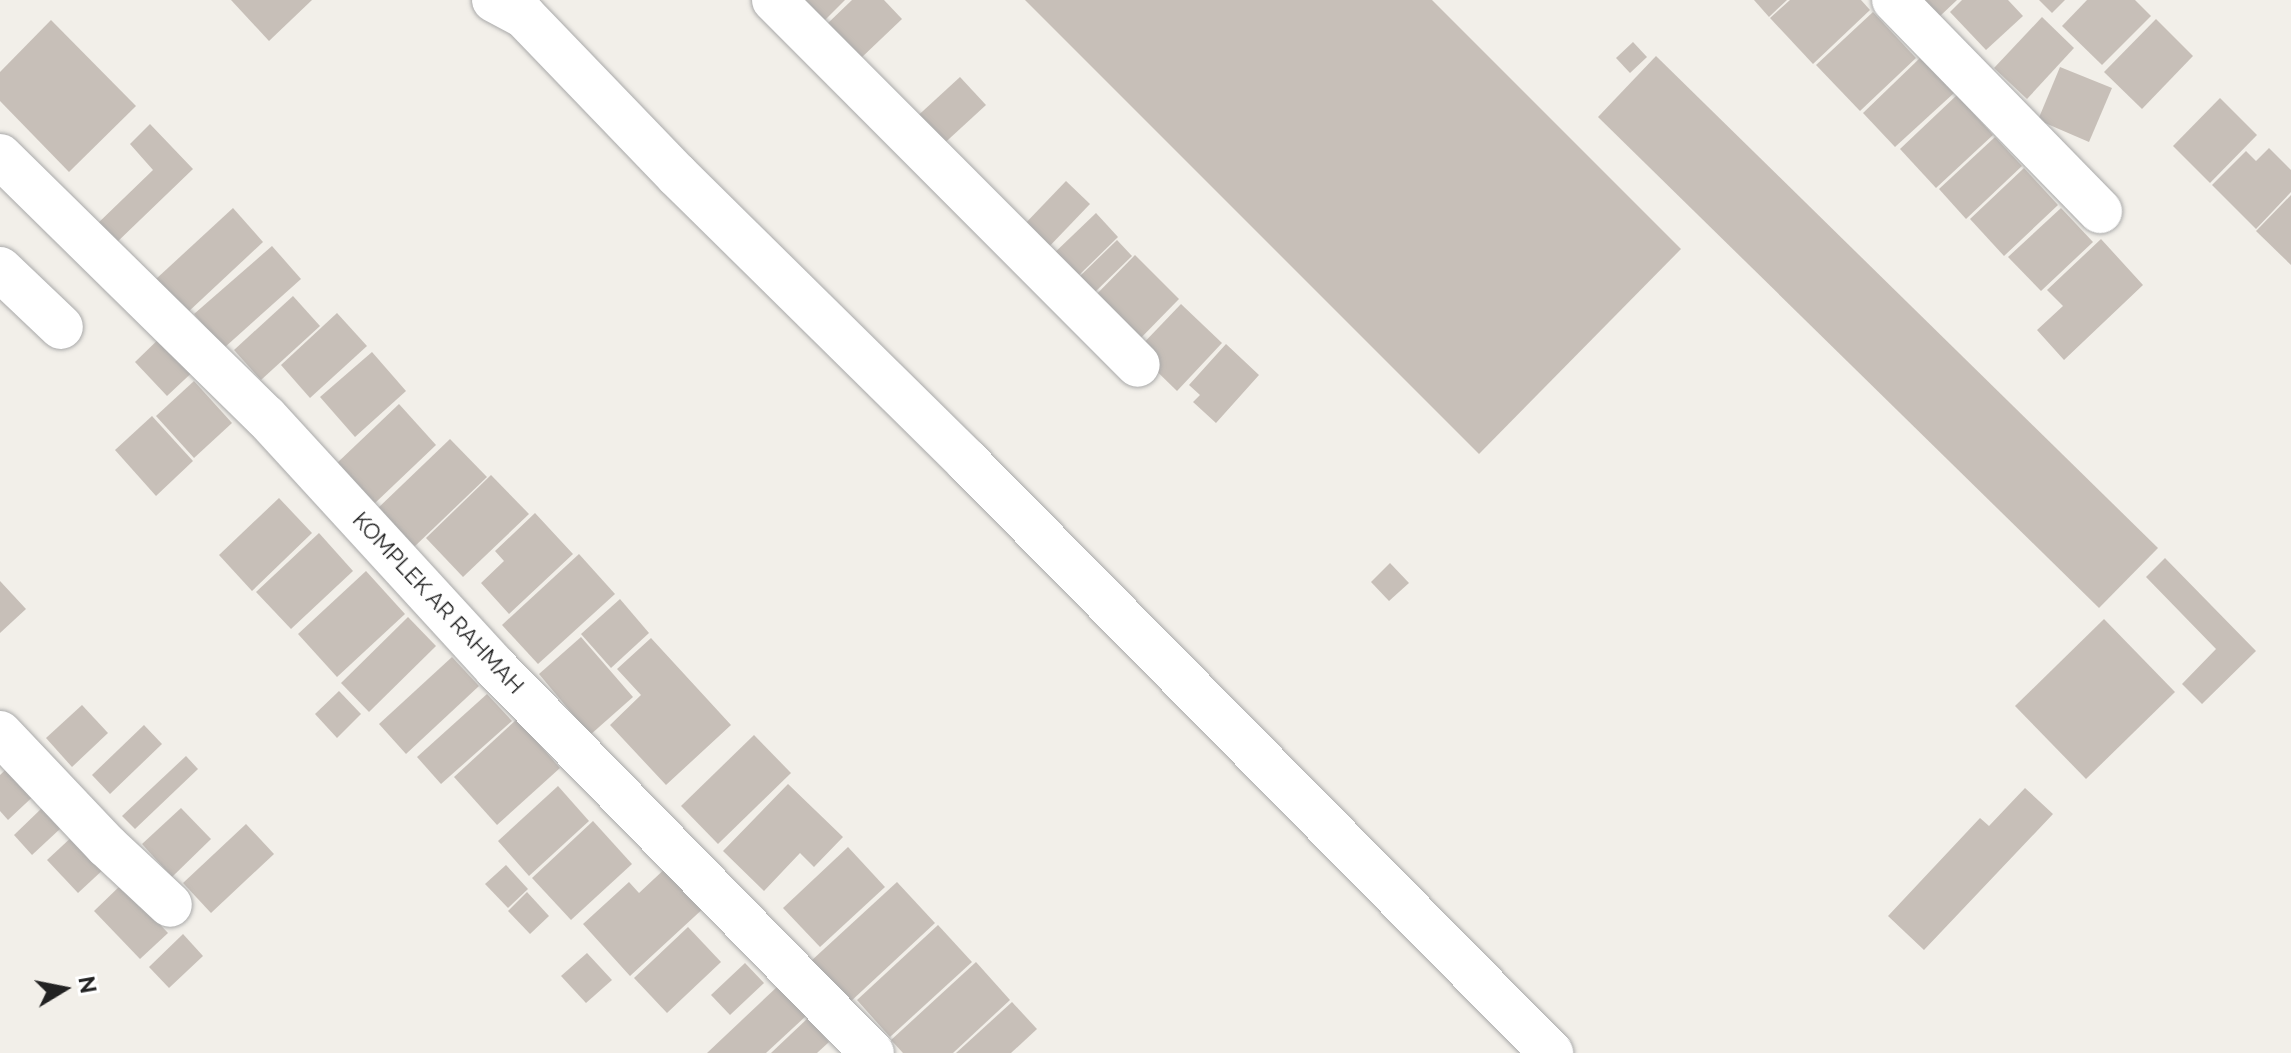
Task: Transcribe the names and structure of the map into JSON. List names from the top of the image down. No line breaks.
{"streets":{"street":["KOMPLEK AR RAHMAH"]},"north":"right"}
